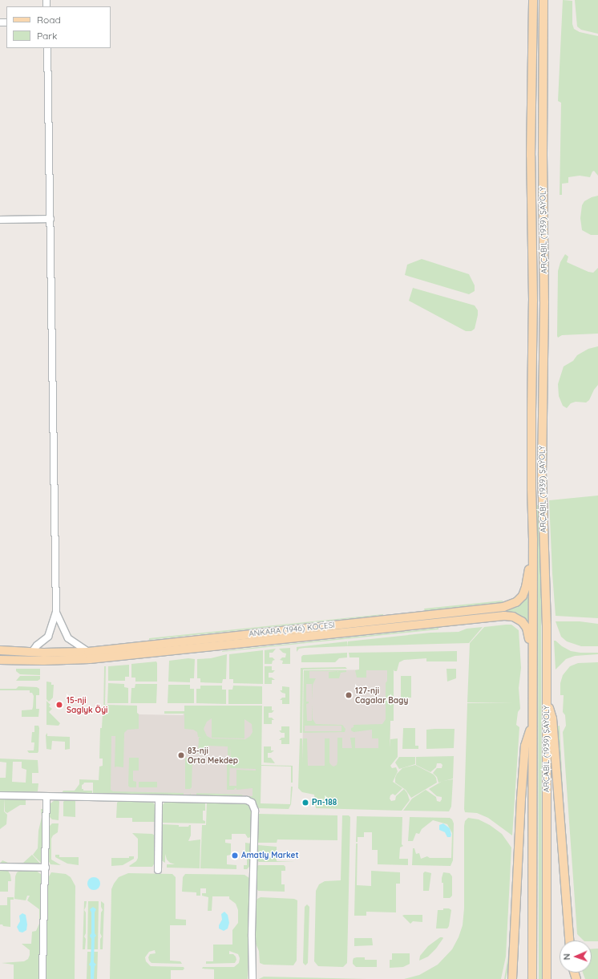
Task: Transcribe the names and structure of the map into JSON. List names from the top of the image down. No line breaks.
{"streets":{"main road":["ARÇABIL (1939) ŞAÝOLY","ANKARA (1946) KÖÇESI"]},"crossings":[["ARÇABIL (1939) ŞAÝOLY","ANKARA (1946) KÖÇESI"]],"places":["127-nji Cagalar Bagy","15-nji Saglyk Öýi","83-nji Orta Mekdep","Рп-188","Amatly Market"],"legend":["Road","Park"],"north":"left"}
